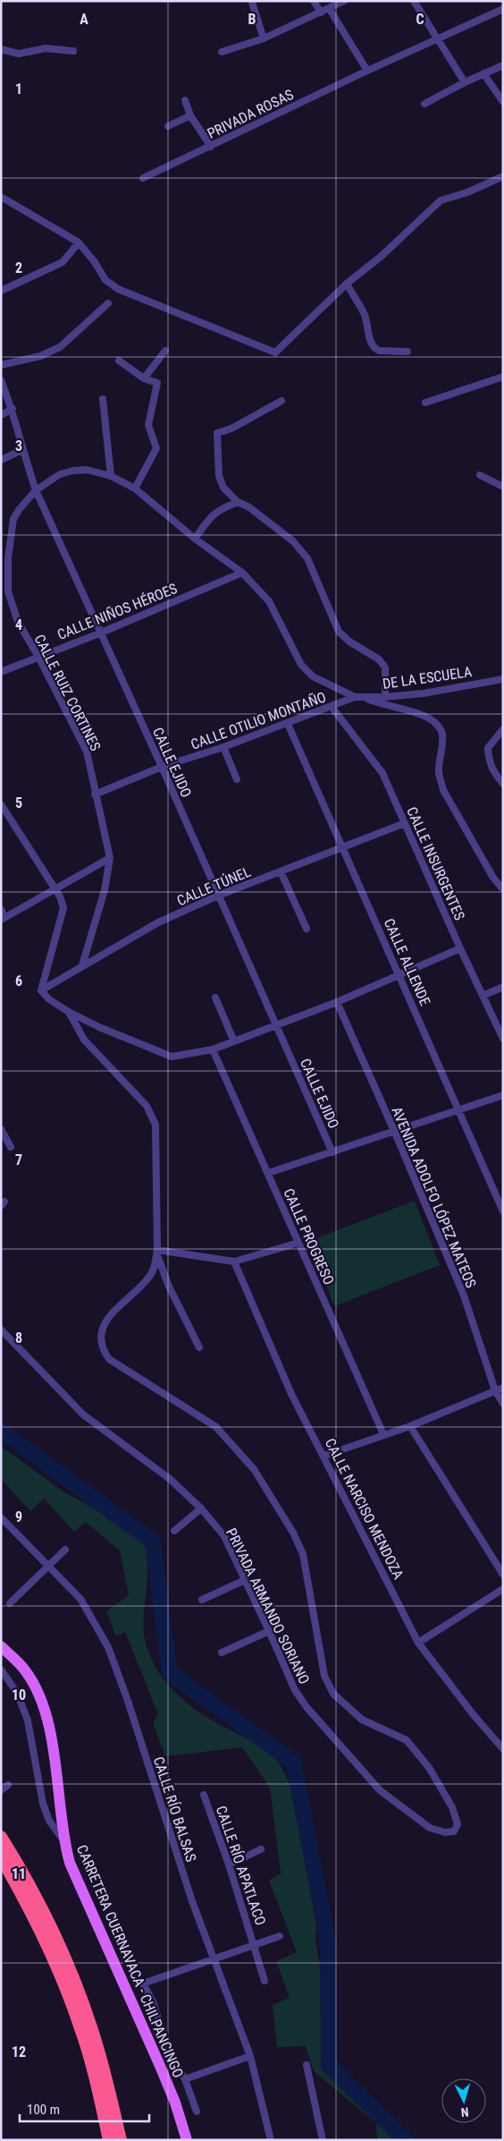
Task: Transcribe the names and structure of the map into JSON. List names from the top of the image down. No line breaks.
{"streets":{"main road":["CARRETERA CUERNAVACA - CHILPANCINGO"],"street":["PRIVADA ROSAS","CALLE NIÑOS HÉROES","DE LA ESCUELA","CALLE RUIZ CORTINES","CALLE OTILIO MONTAÑO","CALLE EJIDO","CALLE INSURGENTES","CALLE TÚNEL","CALLE ALLENDE","AVENIDA ADOLFO LÓPEZ MATEOS","CALLE PROGRESO","CALLE NARCISO MENDOZA","PRIVADA ARMANDO SORIANO","CALLE RÍO BALSAS","CALLE RÍO APATLACO"]},"crossings":[["CALLE NIÑOS HÉROES","CALLE RUIZ CORTINES"],["CALLE NIÑOS HÉROES","CALLE EJIDO"],["DE LA ESCUELA","CALLE RUIZ CORTINES"],["DE LA ESCUELA","CALLE OTILIO MONTAÑO"],["CALLE RUIZ CORTINES","CALLE OTILIO MONTAÑO"],["CALLE RUIZ CORTINES","CALLE EJIDO"],["CALLE RUIZ CORTINES","CALLE TÚNEL"],["CALLE OTILIO MONTAÑO","CALLE EJIDO"],["CALLE OTILIO MONTAÑO","CALLE INSURGENTES"],["CALLE OTILIO MONTAÑO","CALLE ALLENDE"],["CALLE EJIDO","CALLE TÚNEL"],["CALLE INSURGENTES","CALLE TÚNEL"],["CALLE TÚNEL","CALLE ALLENDE"]],"scale_bar":"100 m","north":"bottom","grid":{"columns":["A","B","C"],"rows":["1","2","3","4","5","6","7","8","9","10","11","12"]}}
